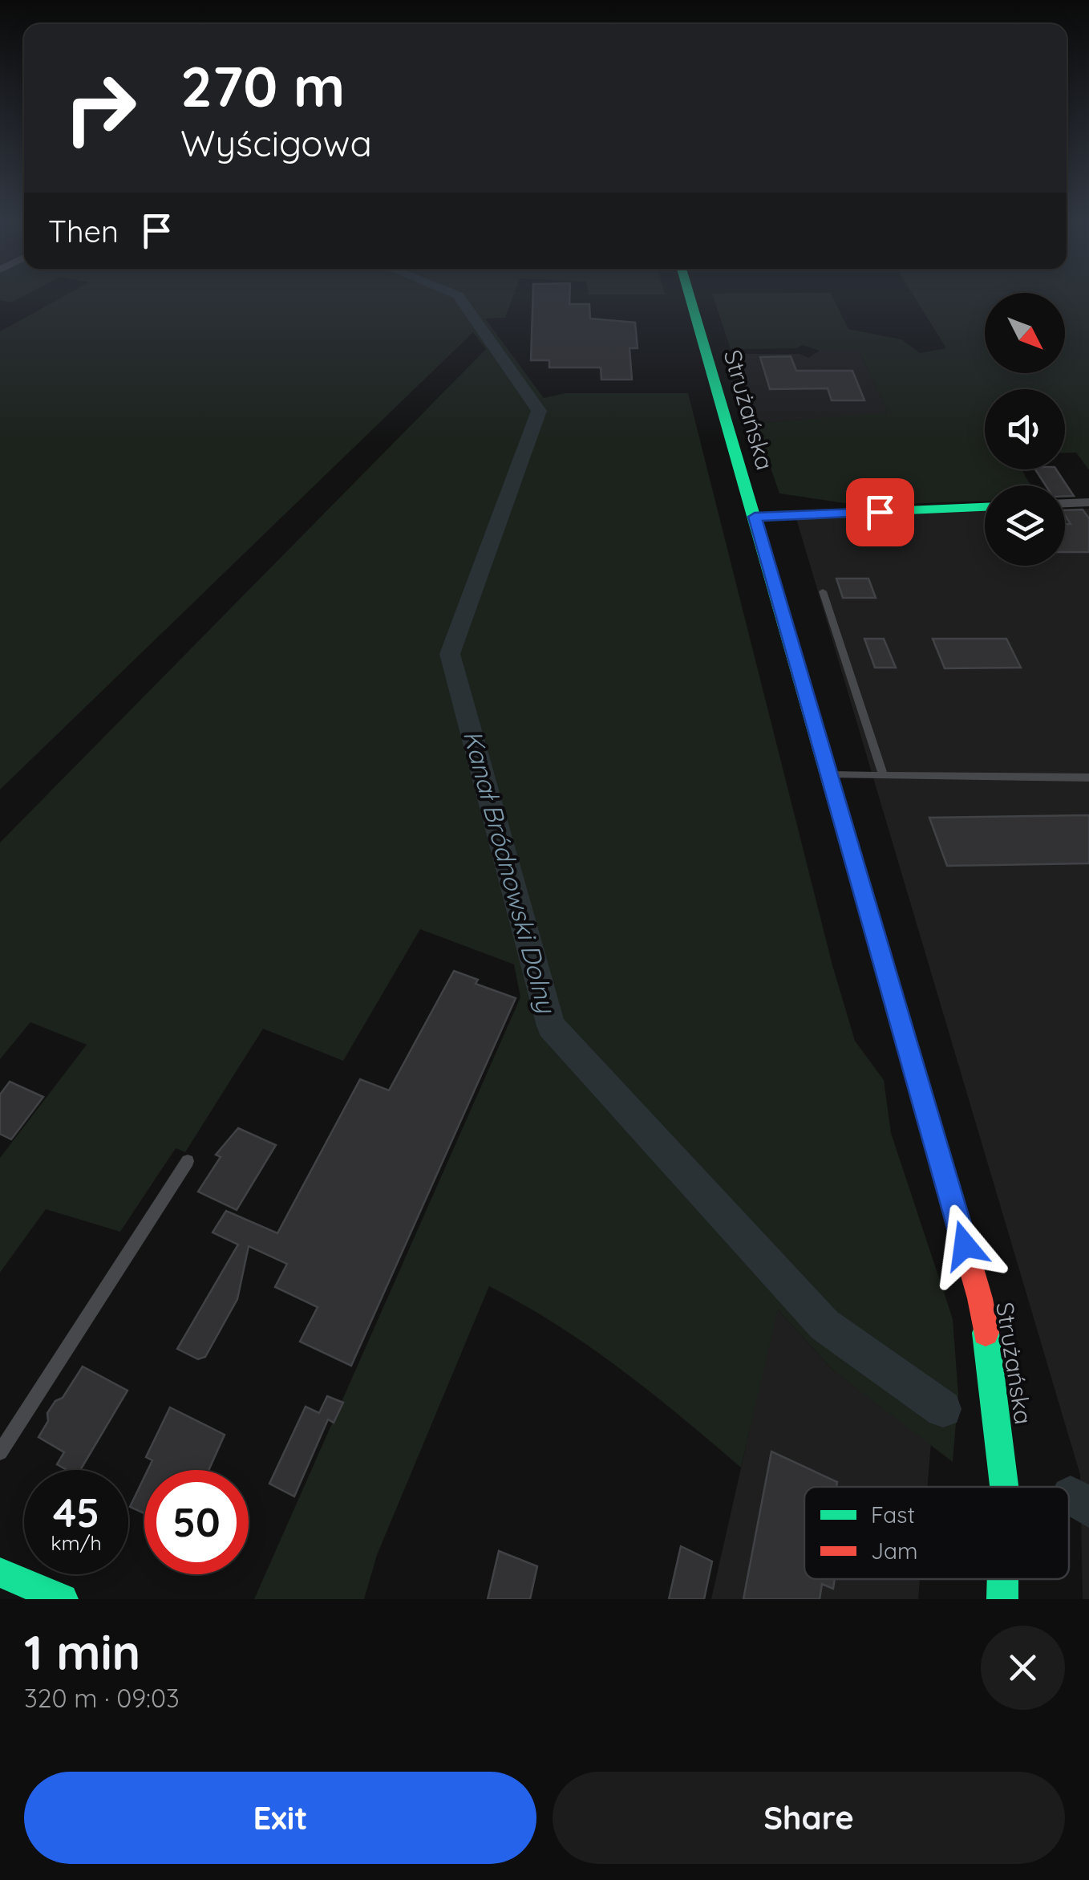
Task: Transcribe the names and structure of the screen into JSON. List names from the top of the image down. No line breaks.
{"streets":{"main road":["Strużańska"]},"water":["Kanał Bródnowski Dolny"],"legend":["Fast","Jam"],"north":"bottom right","page":{"turn":["270 m","Wyścigowa"],"then":"Then","speed":"45 km/h","limit":"50","heading":["1 min","320 m · 09:03"],"buttons":["Exit","Share"]}}
